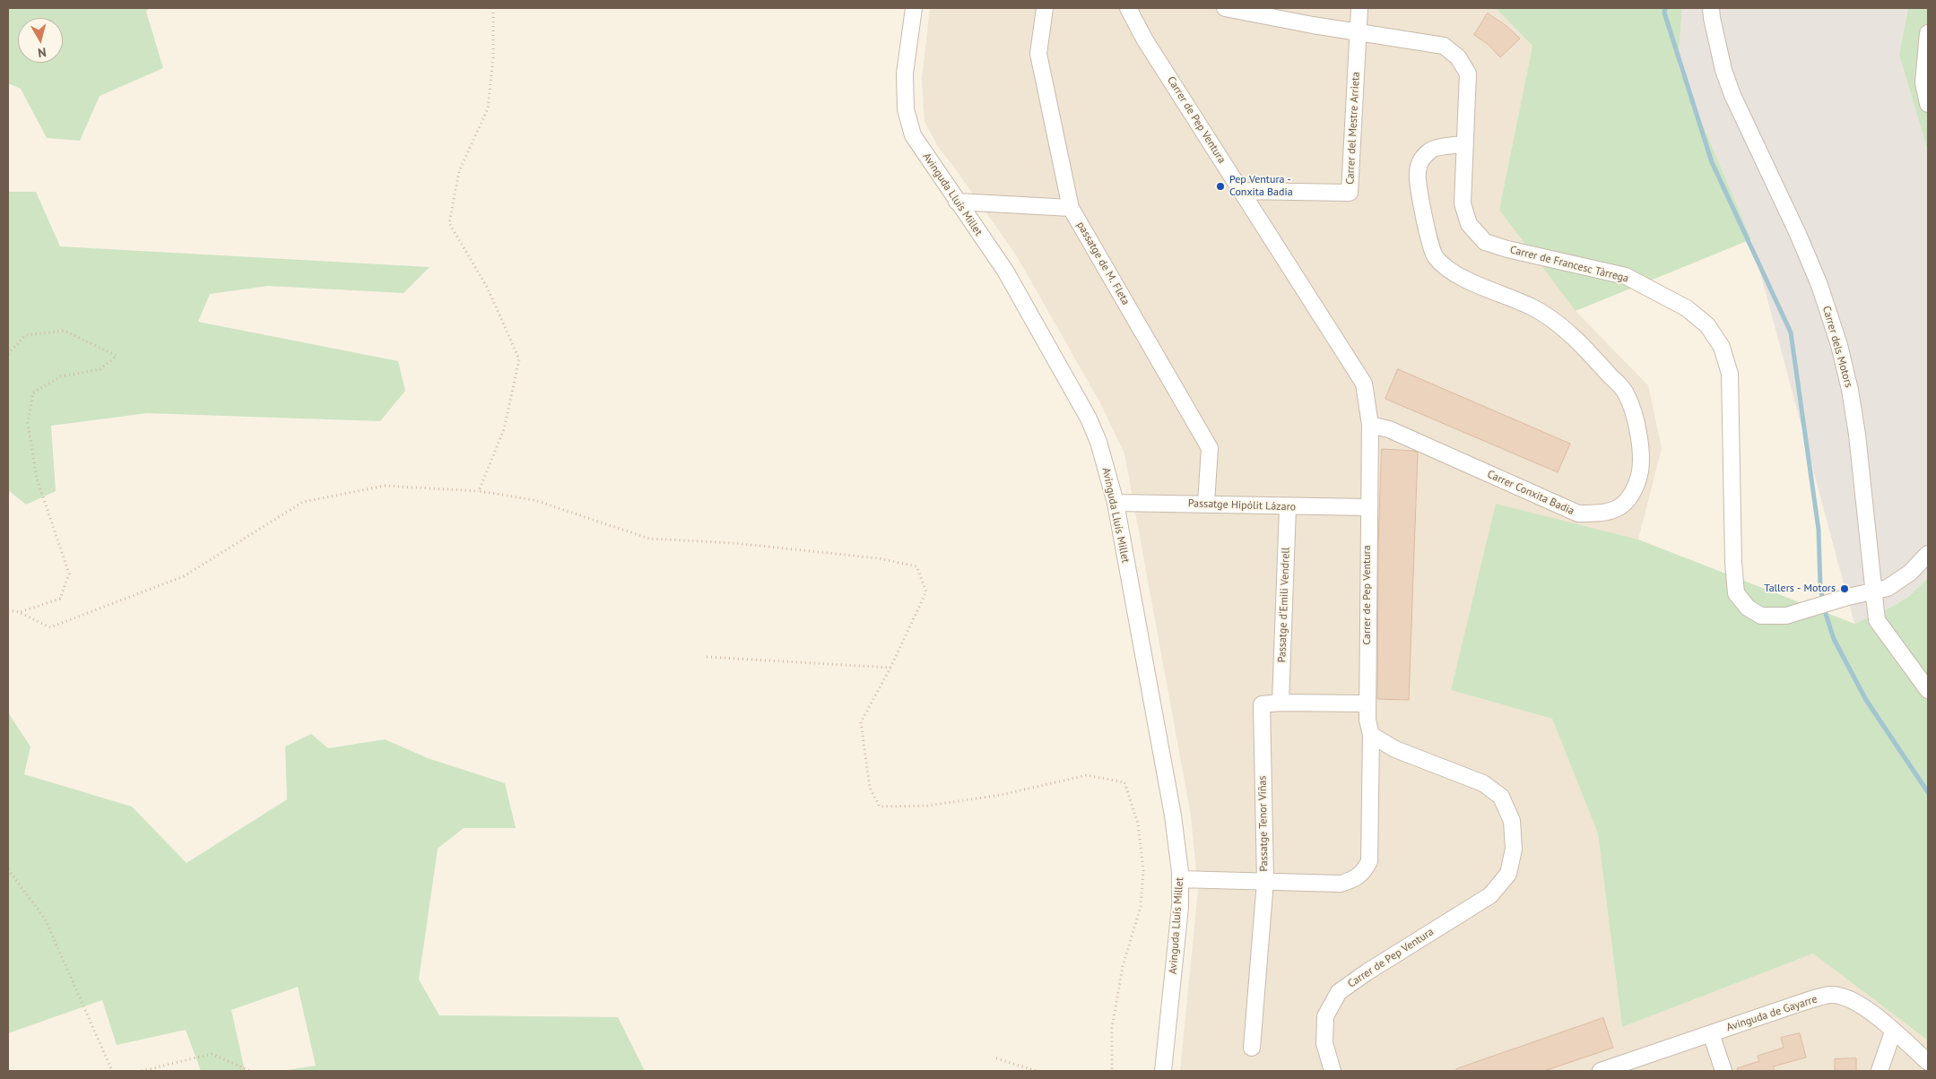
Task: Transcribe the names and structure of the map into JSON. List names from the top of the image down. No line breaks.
{"streets":{"street":["Carrer de Pep Ventura","Carrer del Mestre Arrieta","Avinguda Lluís Millet","passatge de M. Fleta","Carrer de Francesc Tàrrega","Carrer dels Motors","Carrer Conxita Badia","Passatge Hipólit Lázaro","Passatge d'Emili Vendrell","Passatge Tenor Viñas","Avinguda de Gayarre"]},"crossings":[["Carrer de Pep Ventura","Carrer del Mestre Arrieta"],["Carrer de Pep Ventura","Carrer Conxita Badia"],["Carrer de Pep Ventura","Passatge Hipólit Lázaro"],["Carrer de Pep Ventura","Passatge Tenor Viñas"],["Carrer del Mestre Arrieta","Carrer de Francesc Tàrrega"],["Avinguda Lluís Millet","Passatge Hipólit Lázaro"],["passatge de M. Fleta","Passatge Hipólit Lázaro"],["Carrer de Francesc Tàrrega","Carrer dels Motors"],["Carrer de Francesc Tàrrega","Carrer Conxita Badia"],["Passatge Hipólit Lázaro","Passatge d'Emili Vendrell"],["Passatge d'Emili Vendrell","Passatge Tenor Viñas"]],"places":["Pep Ventura - Conxita Badia","Tallers - Motors"],"north":"bottom"}
